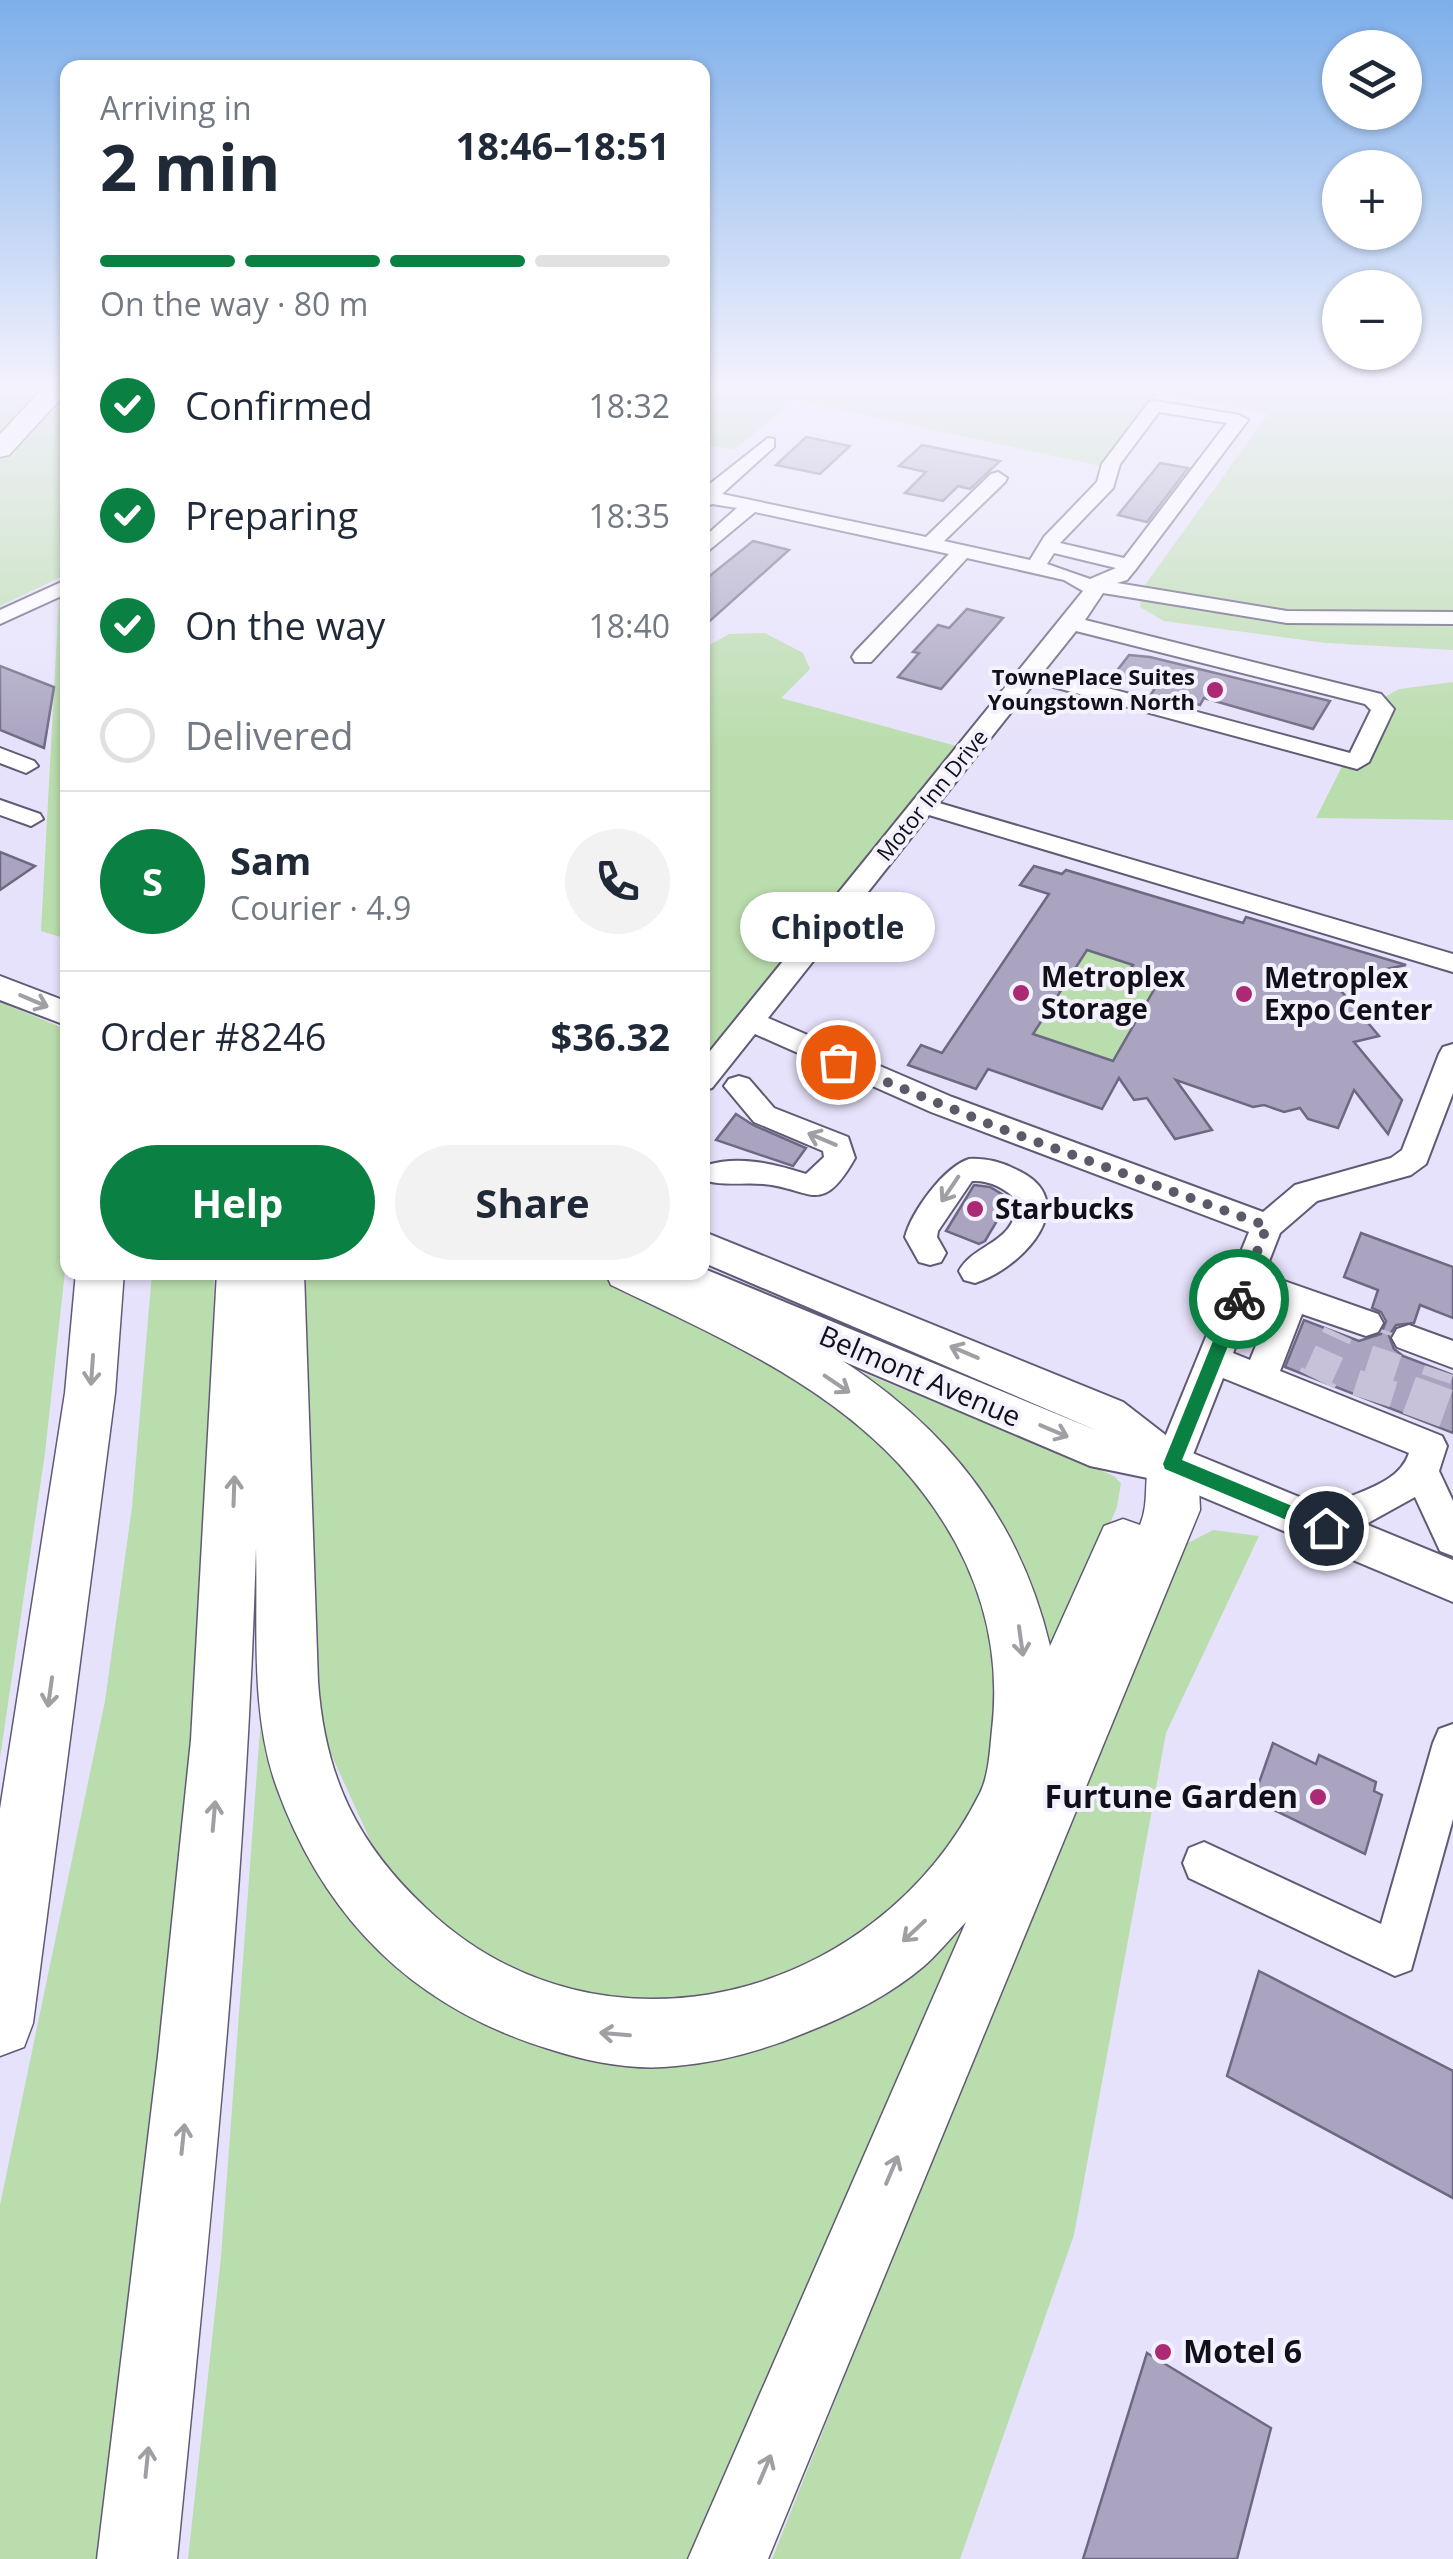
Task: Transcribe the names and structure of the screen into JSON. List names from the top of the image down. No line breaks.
{"streets":{"main road":["Belmont Avenue"],"street":["Motor Inn Drive"]},"places":["TownePlace Suites Youngstown North","Metroplex Storage","Metroplex Expo Center","Chipotle","Starbucks","Furtune Garden","Motel 6"],"page":{"map_buttons":["+","−"],"heading":["2 min","Arriving in","18:46–18:51"],"panel":["Sam","Courier · 4.9","Order #8246","$36.32"],"bar":"On the way · 80 m","list":[["Confirmed","18:32"],["Preparing","18:35"],["On the way","18:40"],"Delivered"],"round":"S","bubble":"Chipotle","buttons":["Help","Share"]}}
